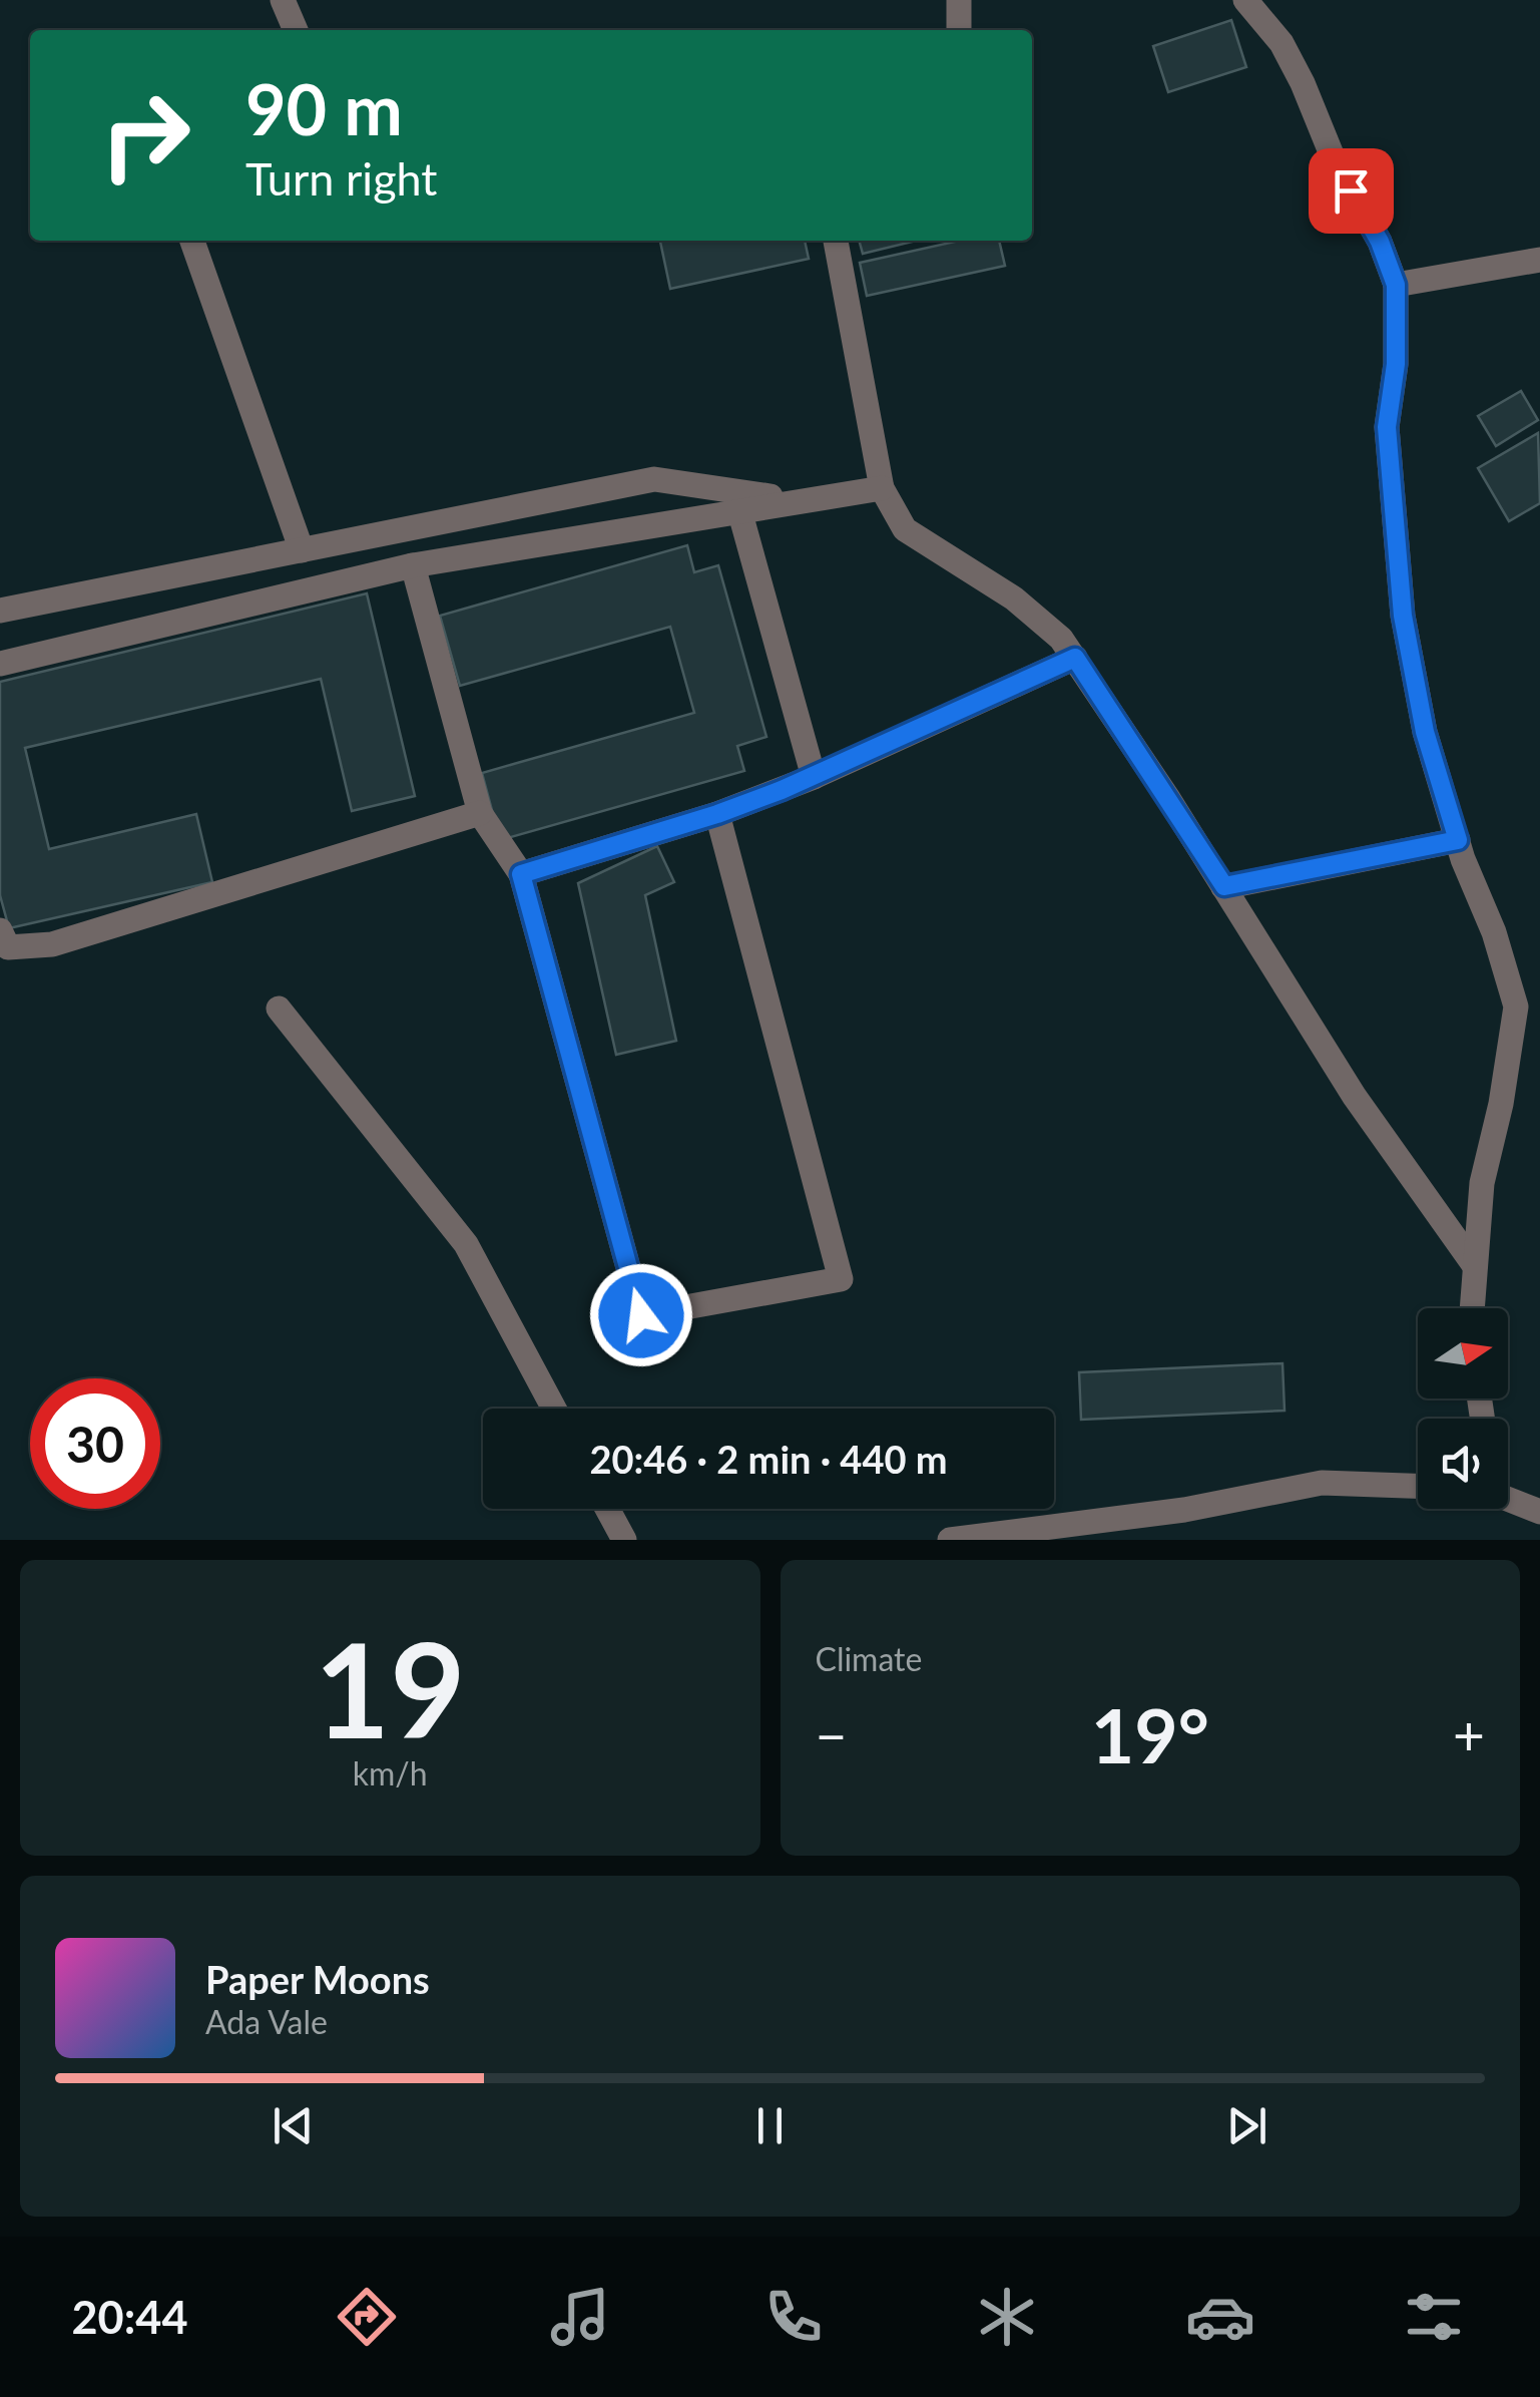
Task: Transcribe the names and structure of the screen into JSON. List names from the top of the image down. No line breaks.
{"north":"right","page":{"turn":["90 m","Turn right"],"limit":"30","trip":"20:46 · 2 min · 440 m","tile":[["19","km/h"],"Climate"],"heat":["−","19°","+"],"song":["Paper Moons","Ada Vale"],"tabs":"20:44"}}
